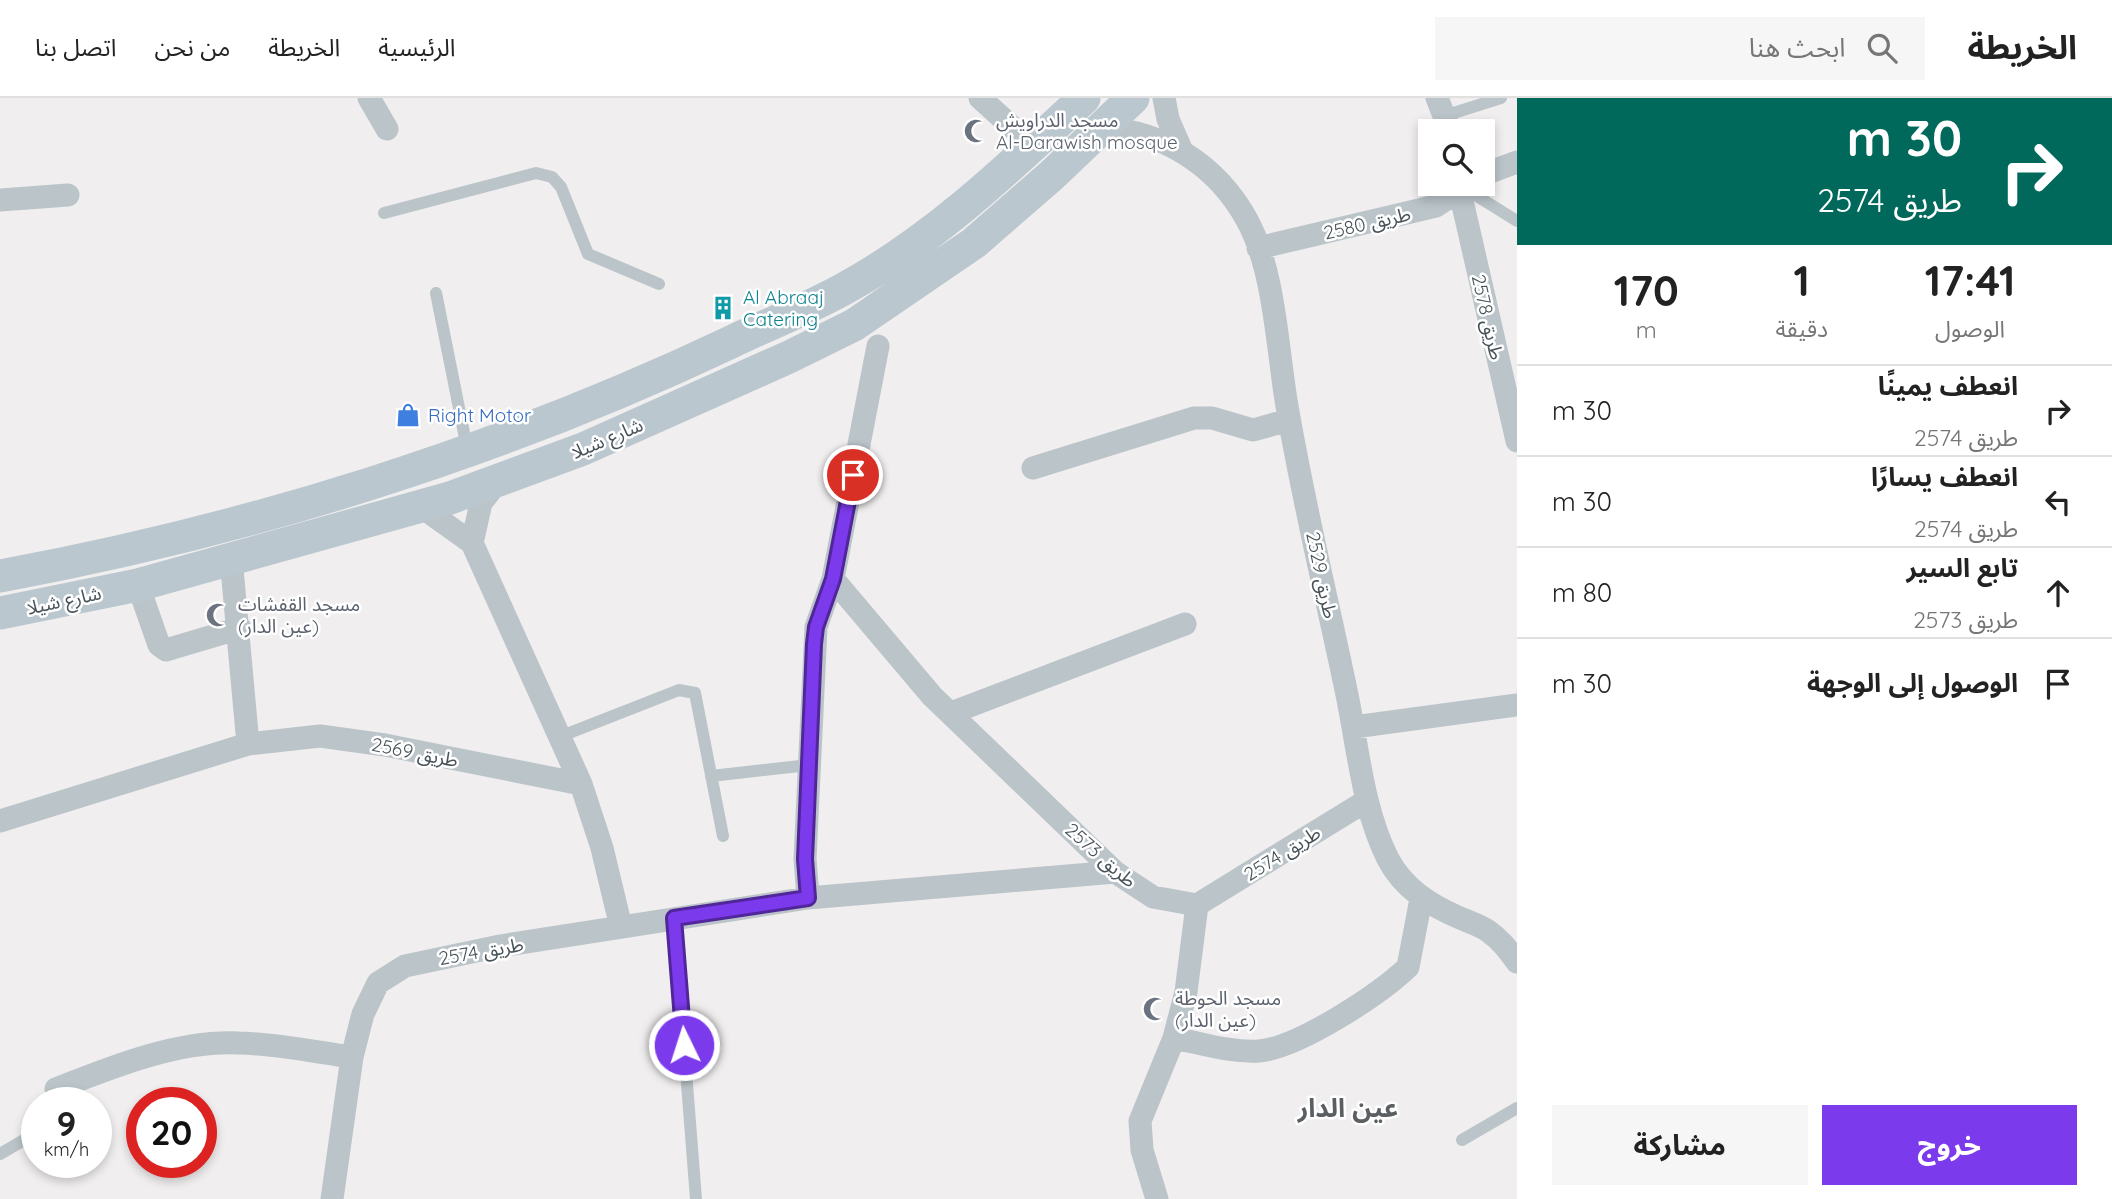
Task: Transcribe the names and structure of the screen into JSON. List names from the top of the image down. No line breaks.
{"streets":{"main road":["شارع شيلا"],"street":["طريق 2580","طريق 2578","طريق 2529","طريق 2569","طريق 2574","طريق 2573"]},"crossings":[["طريق 2580","طريق 2529"],["شارع شيلا","طريق 2529"],["طريق 2529","طريق 2574"],["طريق 2574","طريق 2573"]],"districts":["عين الدار"],"places":{"mosque":["مسجد الدراويش Al-Darawish mosque","مسجد القفشات (عين الدار)","مسجد الحوطة (عين الدار)"],"building":["Al Abraaj Catering"],"shop":["Right Motor"]},"page":{"header":"الخريطة","search":"ابحث هنا","nav":["الرئيسية","الخريطة","من نحن","اتصل بنا"],"turn":["30 m","طريق 2574"],"eta":["17:41","الوصول","1","دقيقة","170","m"],"list":[{"name":"انعطف يمينًا","note":"طريق 2574","value":"30 m"},{"name":"انعطف يسارًا","note":"طريق 2574","value":"30 m"},{"name":"تابع السير","note":"طريق 2573","value":"80 m"},{"name":"الوصول إلى الوجهة","value":"30 m"}],"speed":"9 km/h","limit":"20","buttons":["خروج","مشاركة"]}}
